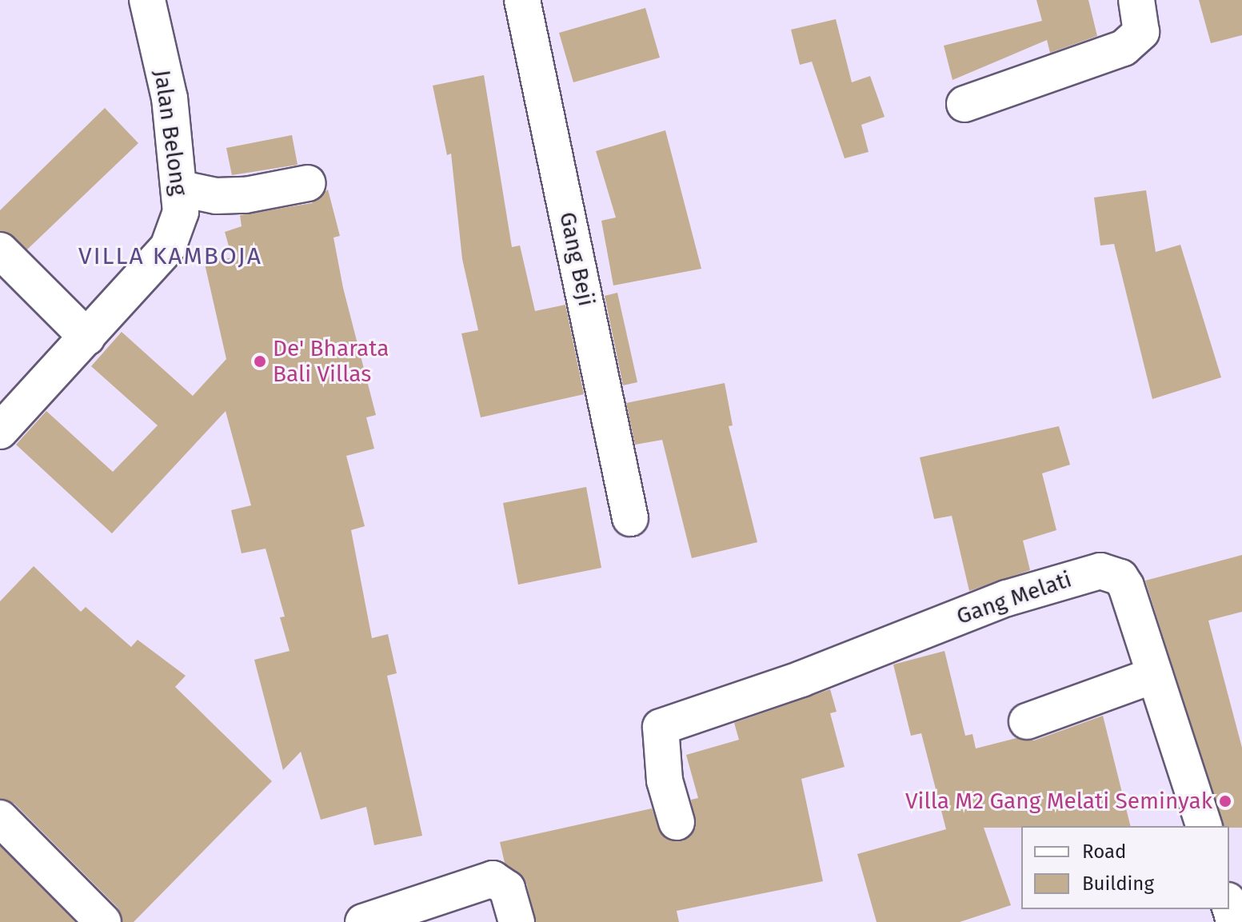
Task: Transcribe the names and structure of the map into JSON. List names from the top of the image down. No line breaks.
{"streets":{"street":["Jalan Belong","Gang Beji","Gang Melati"]},"districts":["VILLA KAMBOJA"],"places":["De' Bharata Bali Villas","Villa M2 Gang Melati Seminyak"],"legend":["Road","Building"]}
